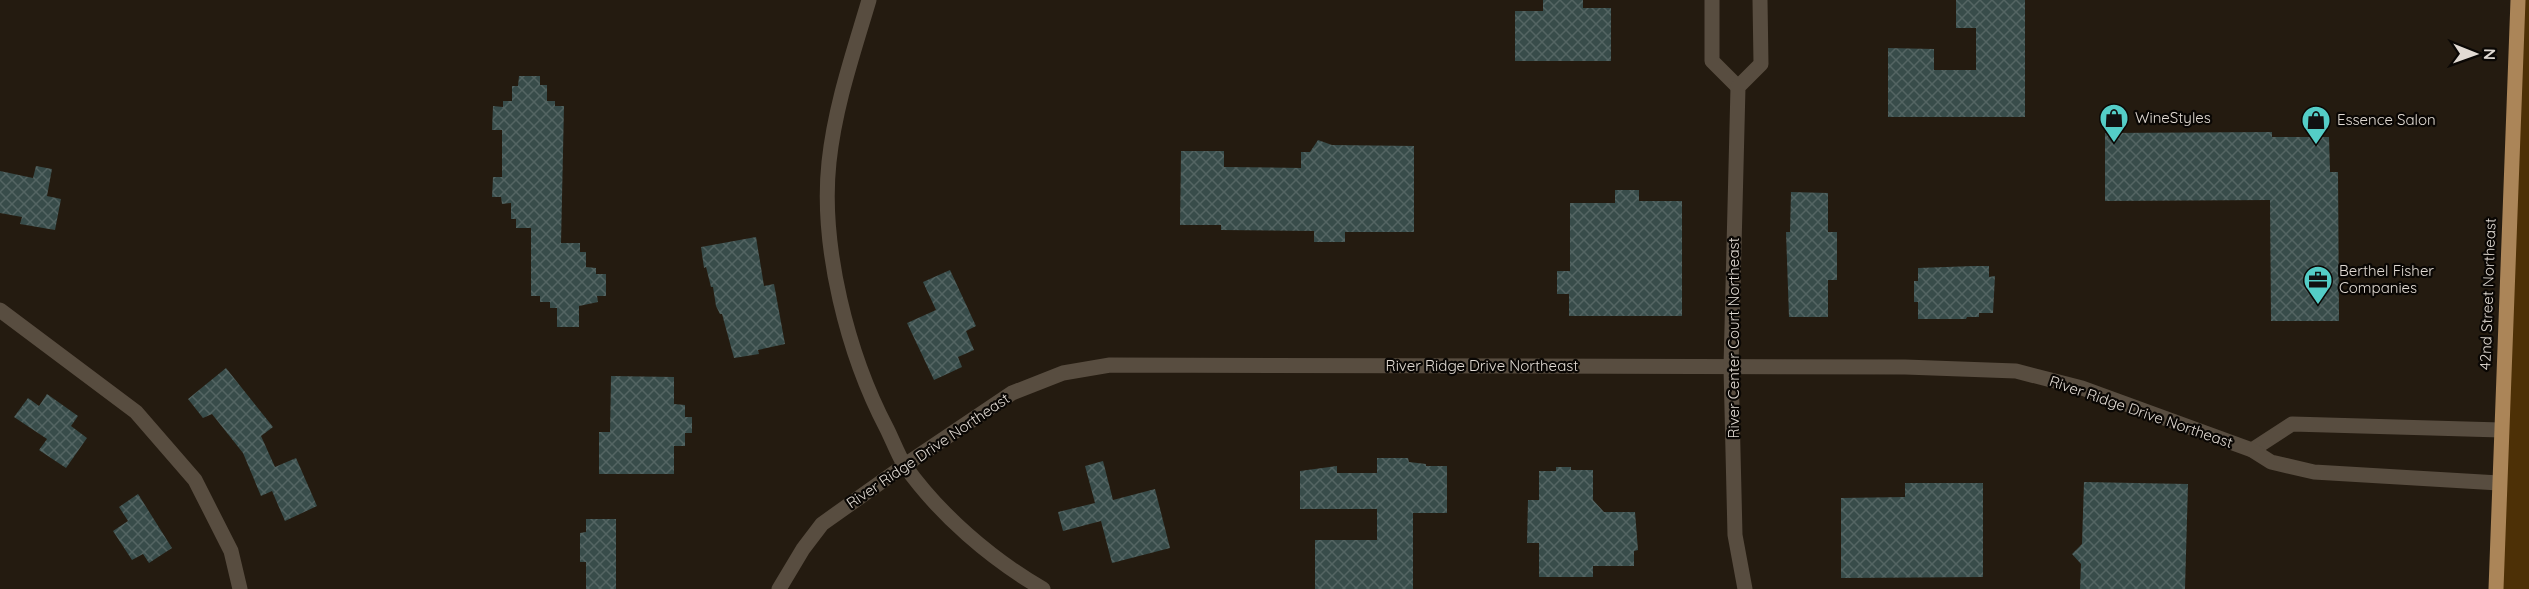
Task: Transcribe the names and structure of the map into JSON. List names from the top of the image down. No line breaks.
{"streets":{"main road":["42nd Street Northeast"],"street":["River Center Court Northeast","River Ridge Drive Northeast"]},"crossings":[["42nd Street Northeast","River Ridge Drive Northeast"],["River Center Court Northeast","River Ridge Drive Northeast"]],"places":{"shop":["WineStyles","Essence Salon"],"office":["Berthel Fisher Companies"]},"north":"right"}
